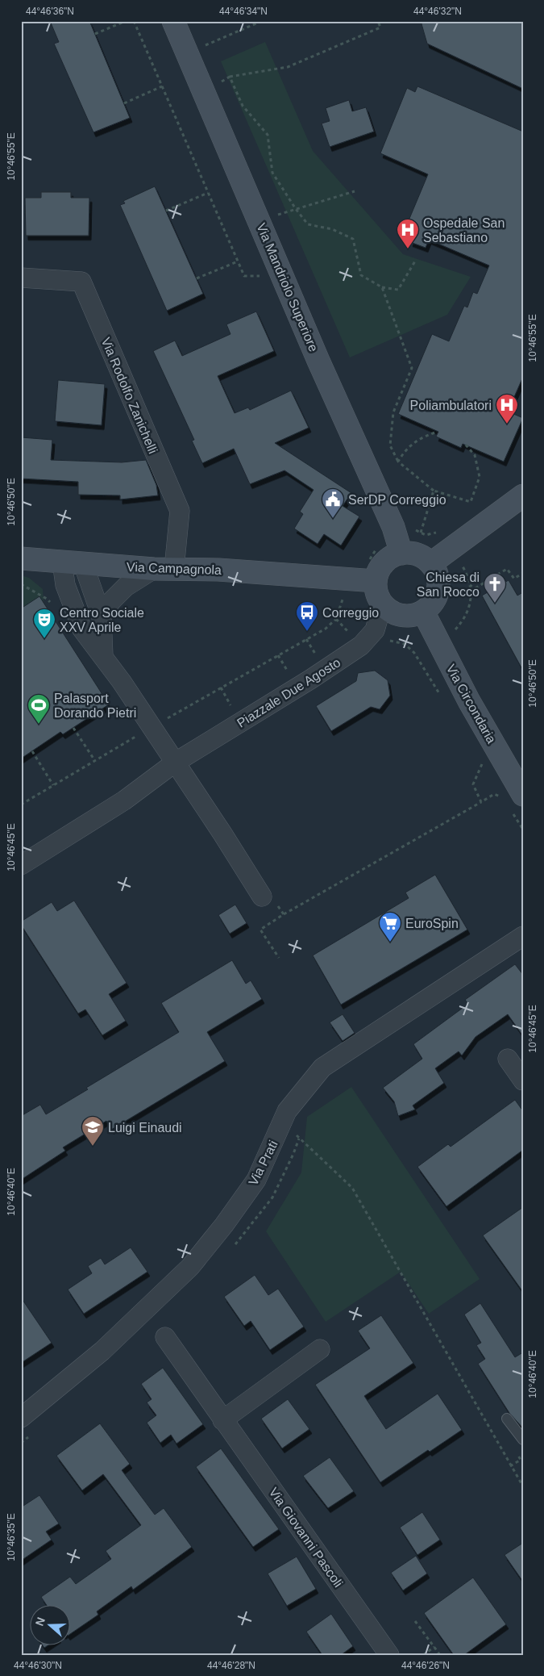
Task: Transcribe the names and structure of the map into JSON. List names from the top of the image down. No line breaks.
{"streets":{"main road":["Via Mandriolo Superiore","Via Campagnola","Via Circondaria"],"street":["Via Rodolfo Zanichelli","Piazzale Due Agosto","Via Prati","Via Giovanni Pascoli"]},"crossings":[["Via Mandriolo Superiore","Via Campagnola"],["Via Mandriolo Superiore","Piazzale Due Agosto"],["Via Mandriolo Superiore","Via Circondaria"],["Via Rodolfo Zanichelli","Via Campagnola"],["Via Campagnola","Piazzale Due Agosto"],["Via Campagnola","Via Circondaria"],["Piazzale Due Agosto","Via Circondaria"]],"places":{"hospital":["Ospedale San Sebastiano","Poliambulatori"],"public building":["SerDP Correggio"],"church":["Chiesa di San Rocco"],"bus stop":["Correggio"],"theatre":["Centro Sociale XXV Aprile"],"sports":["Palasport Dorando Pietri"],"supermarket":["EuroSpin"],"school or university":["Luigi Einaudi"]},"north":"left","coordinates":["44°46'36\"N","44°46'34\"N","44°46'32\"N","10°46'55\"E","10°46'50\"E","10°46'45\"E","10°46'40\"E","10°46'35\"E","44°46'30\"N","44°46'28\"N","44°46'26\"N"]}
